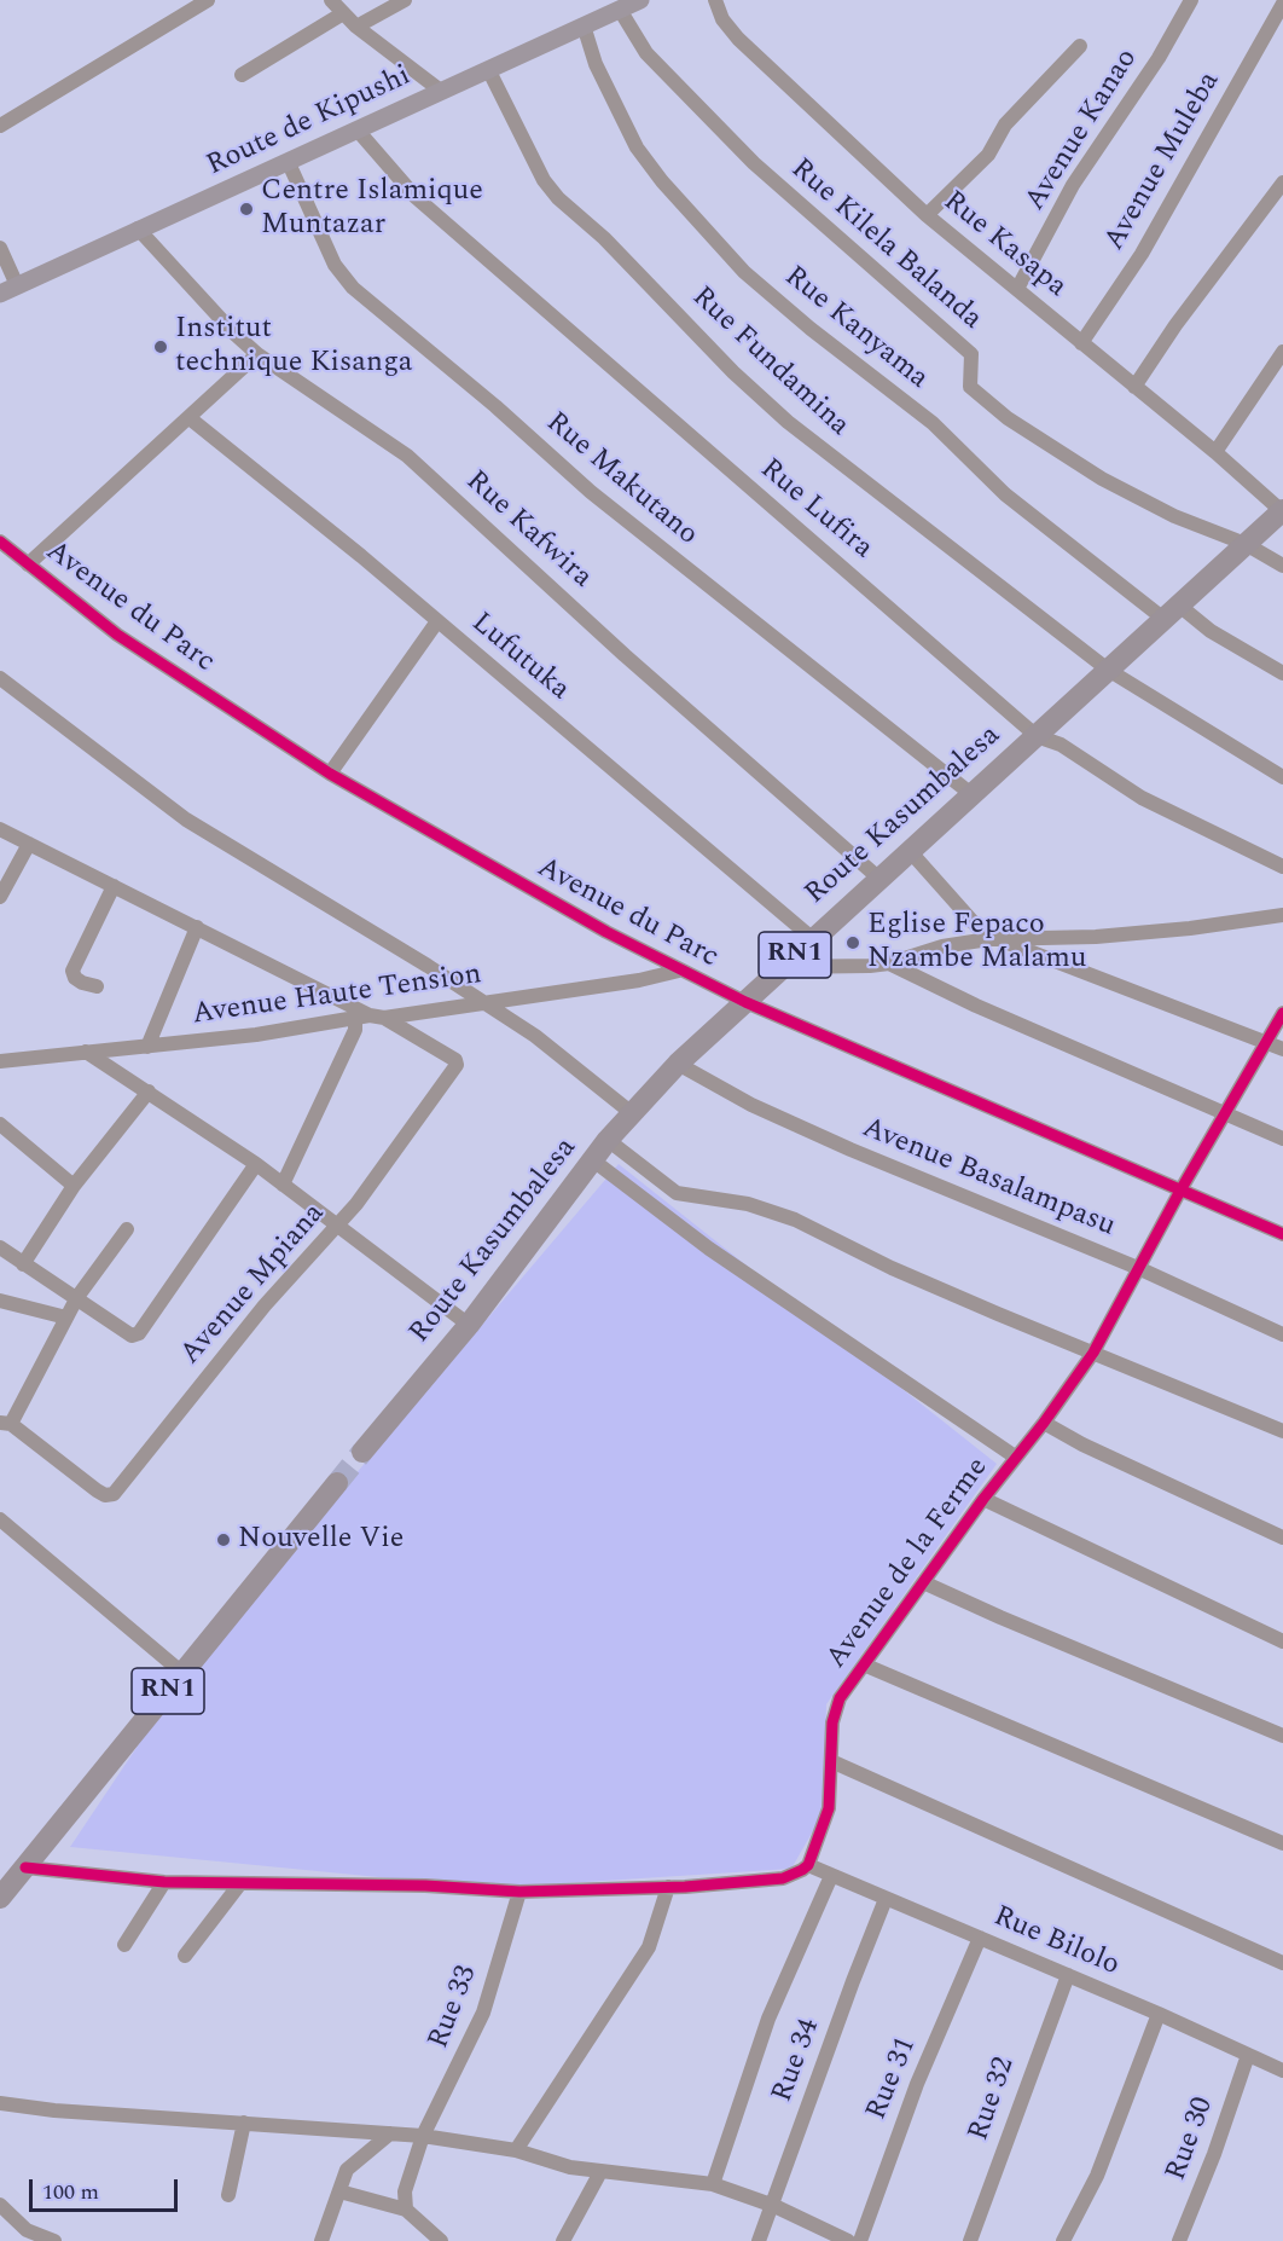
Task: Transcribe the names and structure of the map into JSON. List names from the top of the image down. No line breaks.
{"streets":{"highway":["Route Kasumbalesa","RN1"],"main road":["Route de Kipushi"],"street":["Avenue Kanao","Avenue Muleba","Rue Kilela Balanda","Rue Kasapa","Rue Kanyama","Rue Fundamina","Rue Makutano","Rue Lufira","Rue Kafwira","Avenue du Parc","Lufutuka","Avenue Haute Tension","Avenue Basalampasu","Avenue Mpiana","Avenue de la Ferme","Rue Bilolo","Rue 33","Rue 34","Rue 31","Rue 32","Rue 30"]},"crossings":[["Route de Kipushi","Rue Kilela Balanda"],["Route de Kipushi","Rue Kanyama"],["Route de Kipushi","Rue Fundamina"],["Route de Kipushi","Rue Makutano"],["Route de Kipushi","Rue Lufira"],["Route de Kipushi","Rue Kafwira"],["Avenue Kanao","Rue Kasapa"],["Avenue Muleba","Rue Kasapa"],["Rue Kilela Balanda","Route Kasumbalesa"],["Rue Kasapa","Route Kasumbalesa"],["Rue Kanyama","Route Kasumbalesa"],["Rue Fundamina","Route Kasumbalesa"],["Rue Makutano","Route Kasumbalesa"],["Rue Lufira","Route Kasumbalesa"],["Rue Kafwira","Route Kasumbalesa"],["Avenue du Parc","Route Kasumbalesa"],["Avenue du Parc","Avenue Haute Tension"],["Avenue du Parc","Avenue de la Ferme"],["Lufutuka","Route Kasumbalesa"],["Route Kasumbalesa","Avenue Basalampasu"],["Avenue Haute Tension","Avenue Mpiana"],["Avenue Basalampasu","Avenue de la Ferme"],["Avenue de la Ferme","Rue Bilolo"],["Rue Bilolo","Rue 34"],["Rue Bilolo","Rue 31"],["Rue Bilolo","Rue 32"],["Rue Bilolo","Rue 30"]],"places":["Centre Islamique Muntazar","Institut technique Kisanga","Eglise Fepaco Nzambe Malamu","Nouvelle Vie"],"scale_bar":"100 m"}
